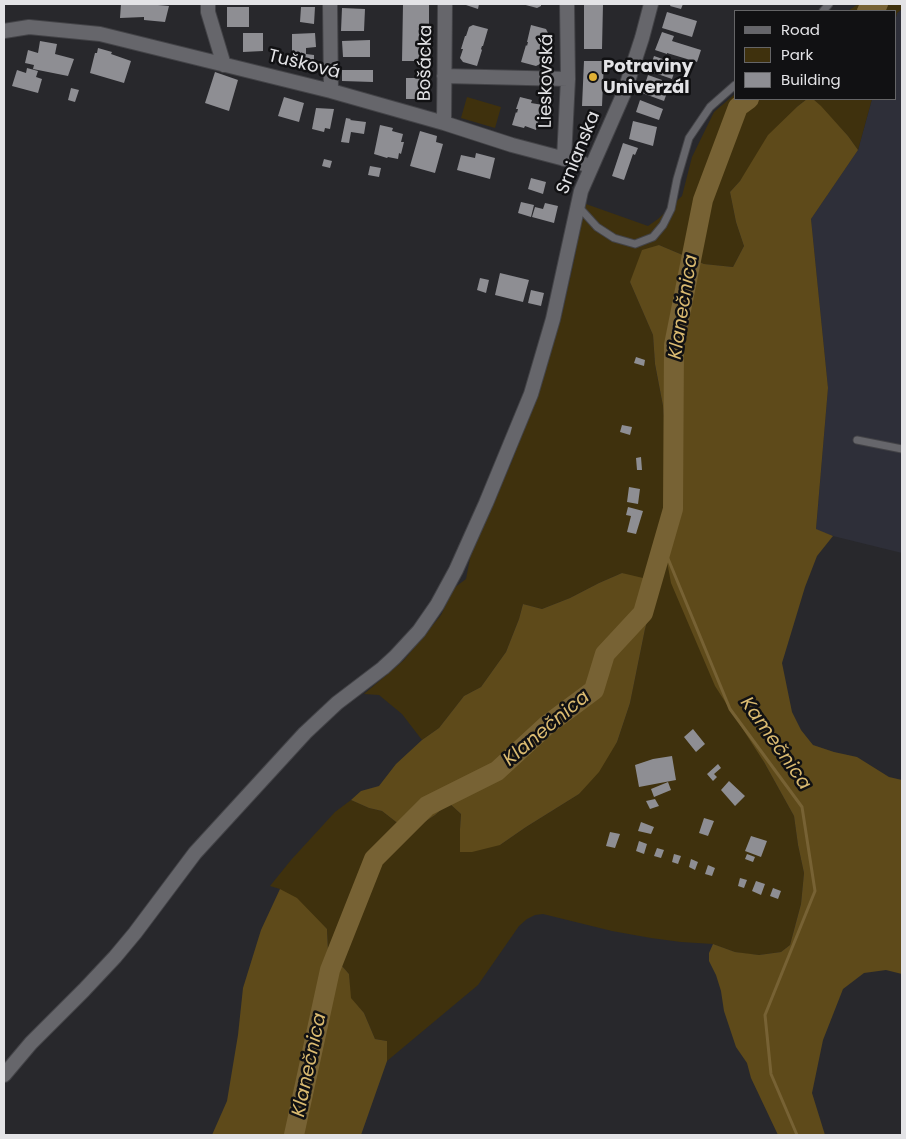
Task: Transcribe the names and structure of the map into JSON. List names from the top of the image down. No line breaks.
{"streets":{"street":["Bošácka","Tušková","Lieskovská","Srnianska"]},"crossings":[["Bošácka","Tušková"],["Tušková","Lieskovská"],["Tušková","Srnianska"]],"water":["Klanečnica","Kamečnica"],"places":["Potraviny Univerzál"],"legend":["Road","Park","Building"]}
